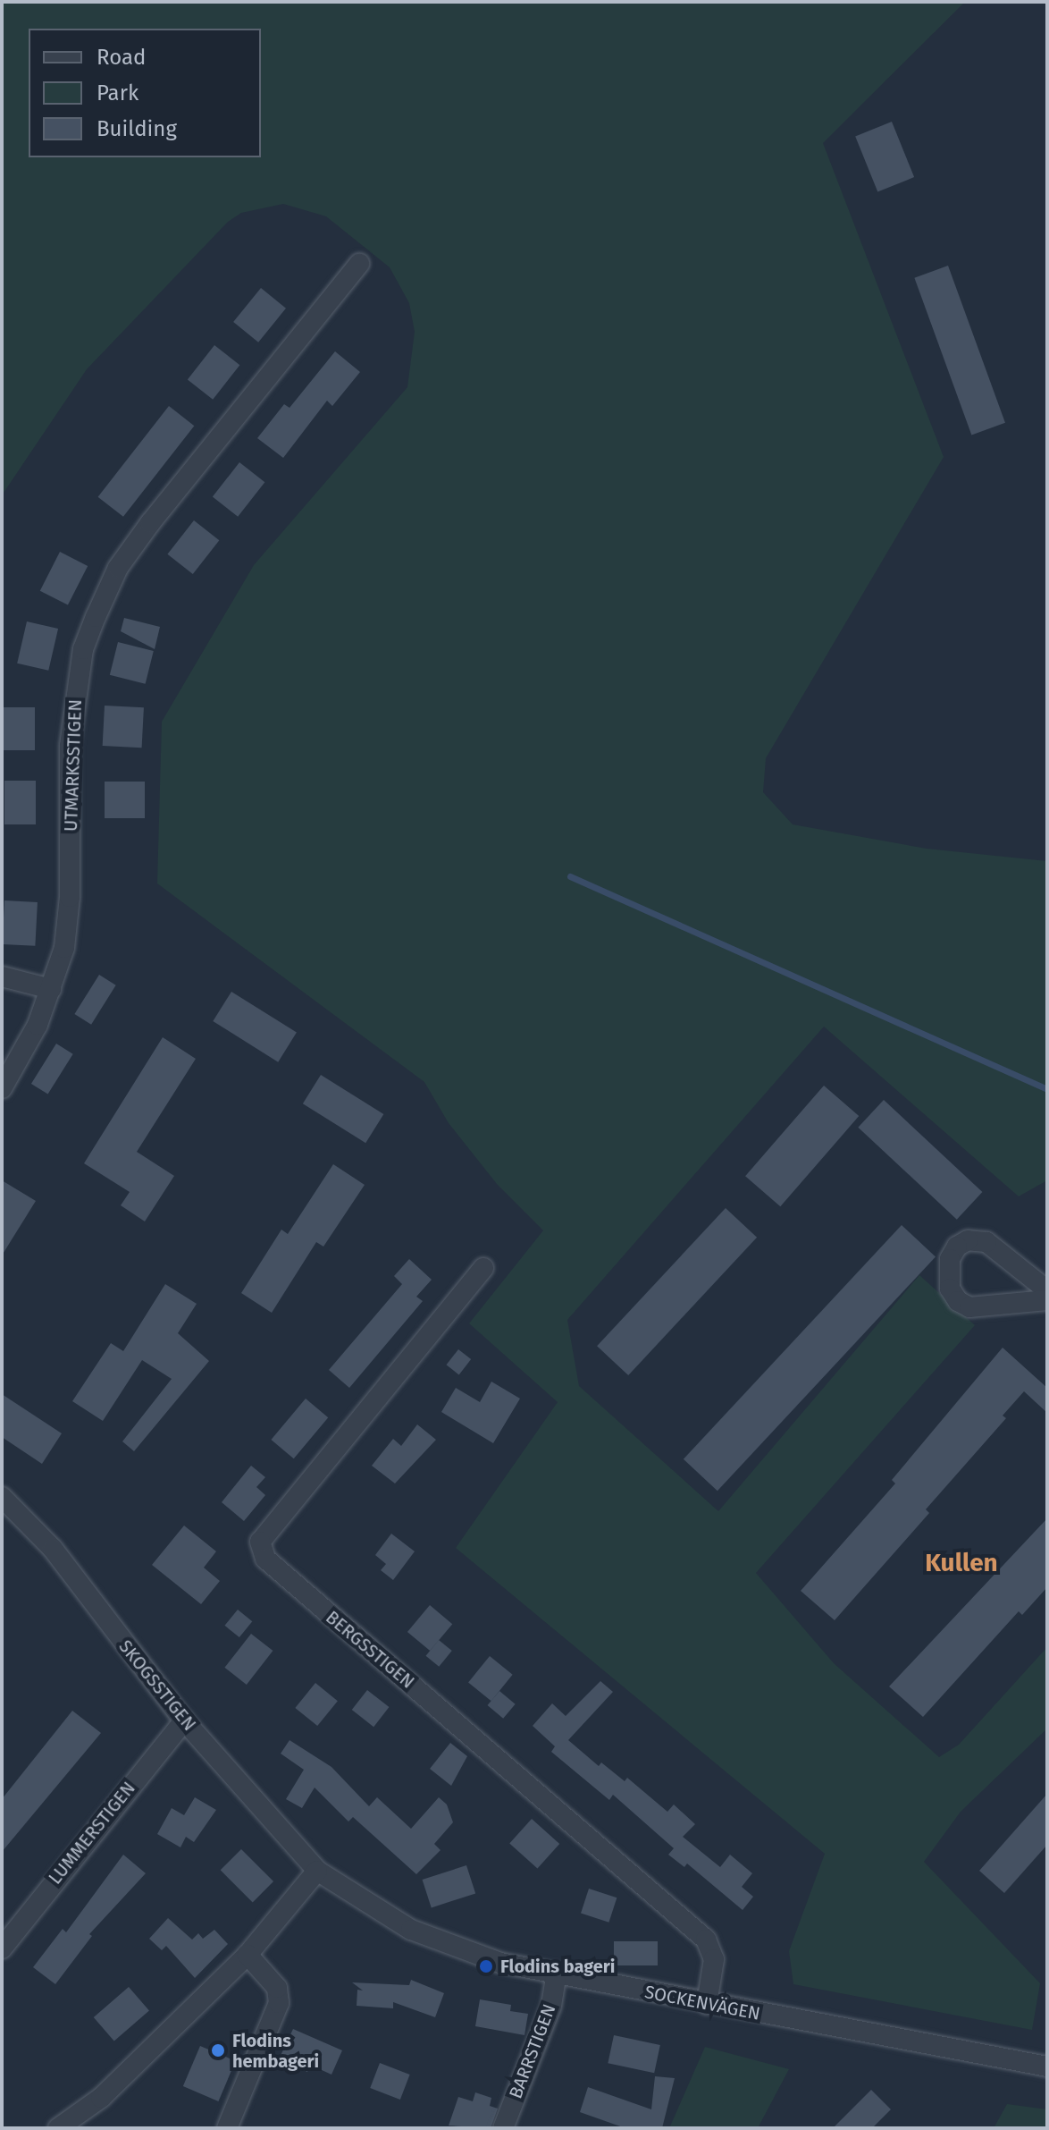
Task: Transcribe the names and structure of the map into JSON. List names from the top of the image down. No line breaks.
{"streets":{"street":["UTMARKSSTIGEN","BERGSSTIGEN","SKOGSSTIGEN","LUMMERSTIGEN","SOCKENVÄGEN","BARRSTIGEN"]},"crossings":[["BERGSSTIGEN","SOCKENVÄGEN"],["SKOGSSTIGEN","LUMMERSTIGEN"],["SKOGSSTIGEN","SOCKENVÄGEN"],["SOCKENVÄGEN","BARRSTIGEN"]],"districts":["Kullen"],"places":["Flodins bageri","Flodins hembageri"],"legend":["Road","Park","Building"]}
